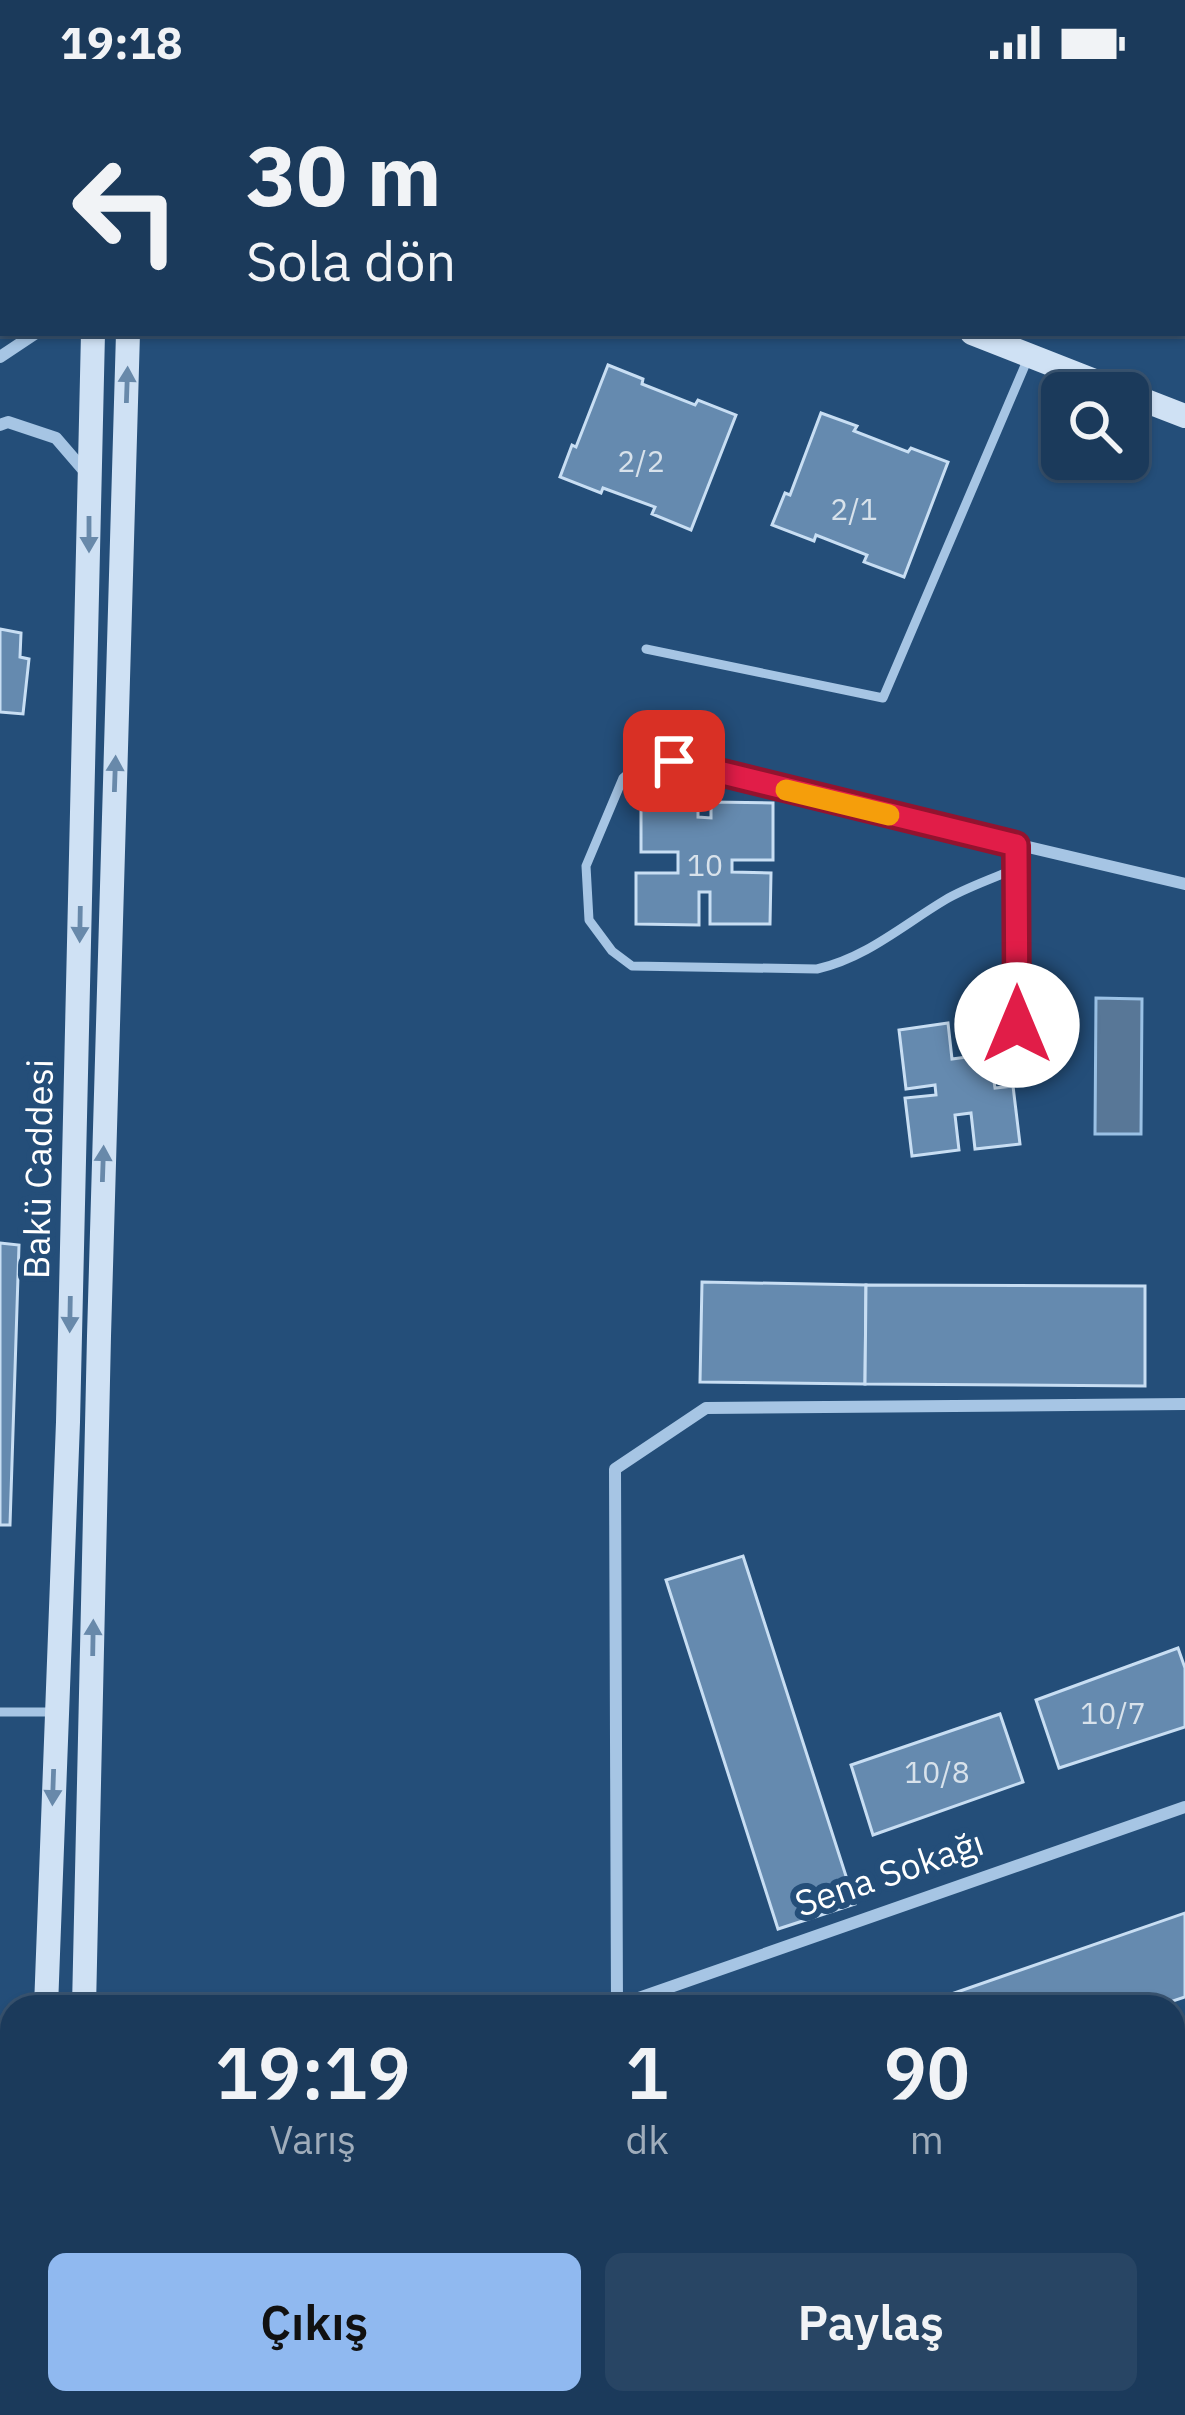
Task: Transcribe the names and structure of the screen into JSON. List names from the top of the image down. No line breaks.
{"streets":{"main road":["Bakü Caddesi"],"street":["Sena Sokağı"]},"house_numbers":["2/2","2/1","10","10/7","10/8"],"page":{"status":"19:18","turn":["30 m","Sola dön"],"eta":["19:19","Varış","1","dk","90","m"],"buttons":["Çıkış","Paylaş"]}}
